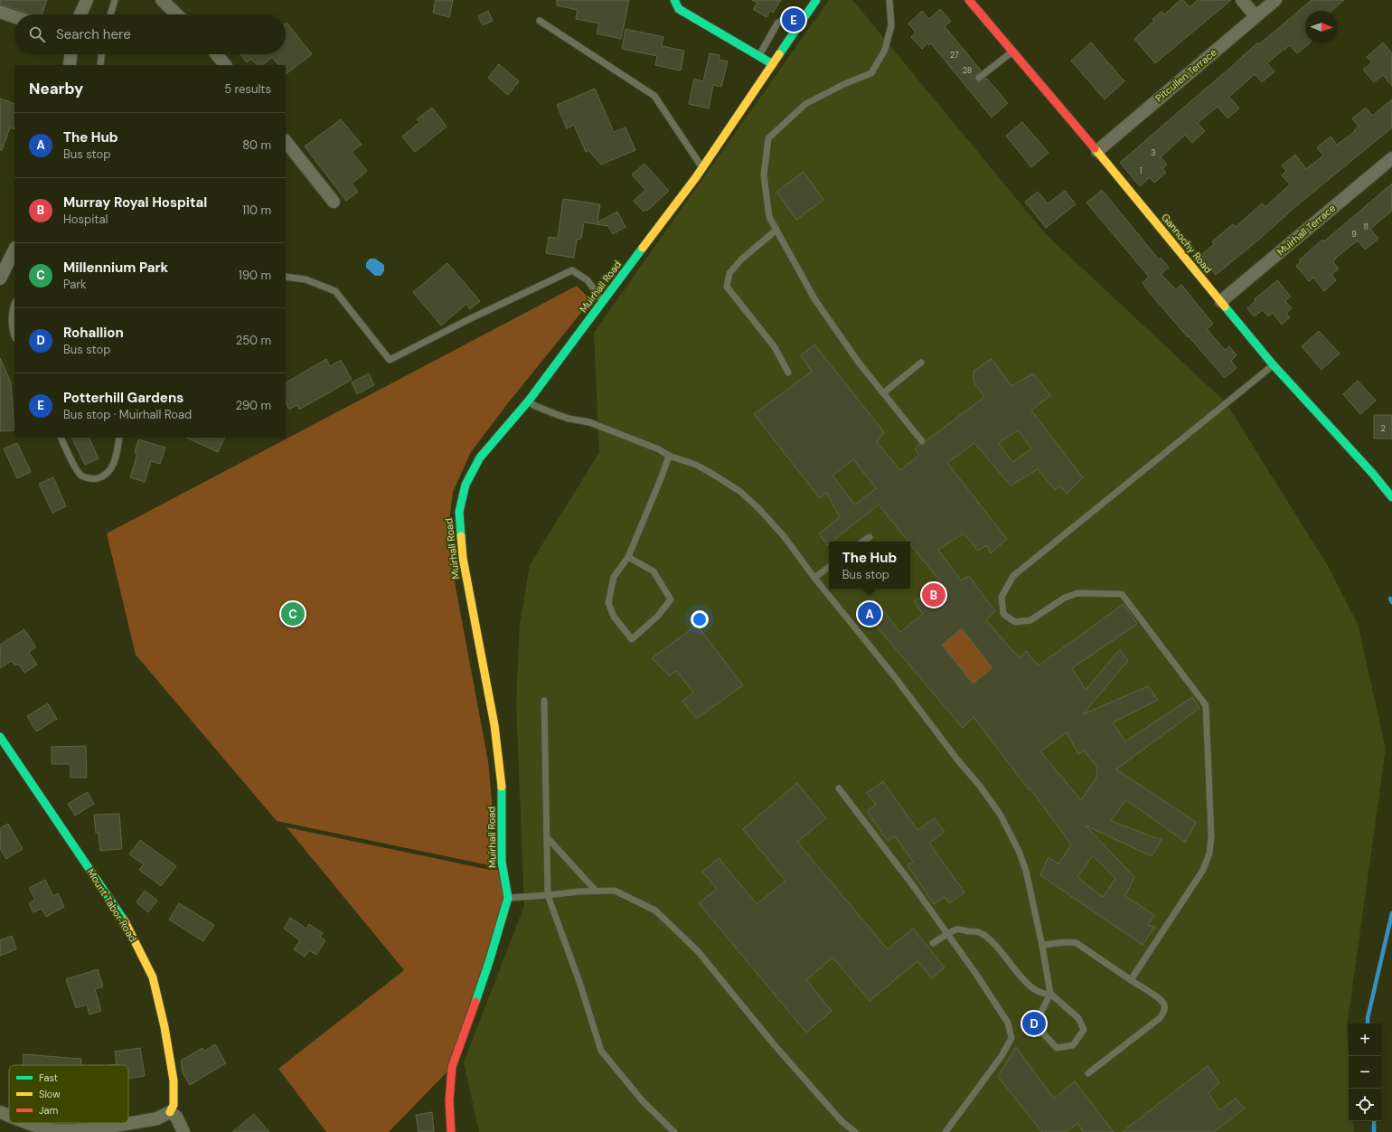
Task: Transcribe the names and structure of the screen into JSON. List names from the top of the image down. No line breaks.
{"streets":{"street":["Pitcullen Terrace","Muirhall Terrace","Gannochy Road","Muirhall Road","Mount Tabor Road"]},"crossings":[["Pitcullen Terrace","Gannochy Road"],["Muirhall Terrace","Gannochy Road"]],"house_numbers":["27","28","3","1","11","9","2"],"legend":["Fast","Slow","Jam"],"north":"right","page":{"pins":["E","B","A","C","D"],"search":"Search here","heading":["Nearby","5 results"],"list":[{"mark":"A","name":"The Hub","note":"Bus stop","value":"80 m"},{"mark":"B","name":"Murray Royal Hospital","note":"Hospital","value":"110 m"},{"mark":"C","name":"Millennium Park","note":"Park","value":"190 m"},{"mark":"D","name":"Rohallion","note":"Bus stop","value":"250 m"},{"mark":"E","name":"Potterhill Gardens","note":"Bus stop · Muirhall Road","value":"290 m"}],"popup":["The Hub","Bus stop"],"map_buttons":["+","−"]}}
